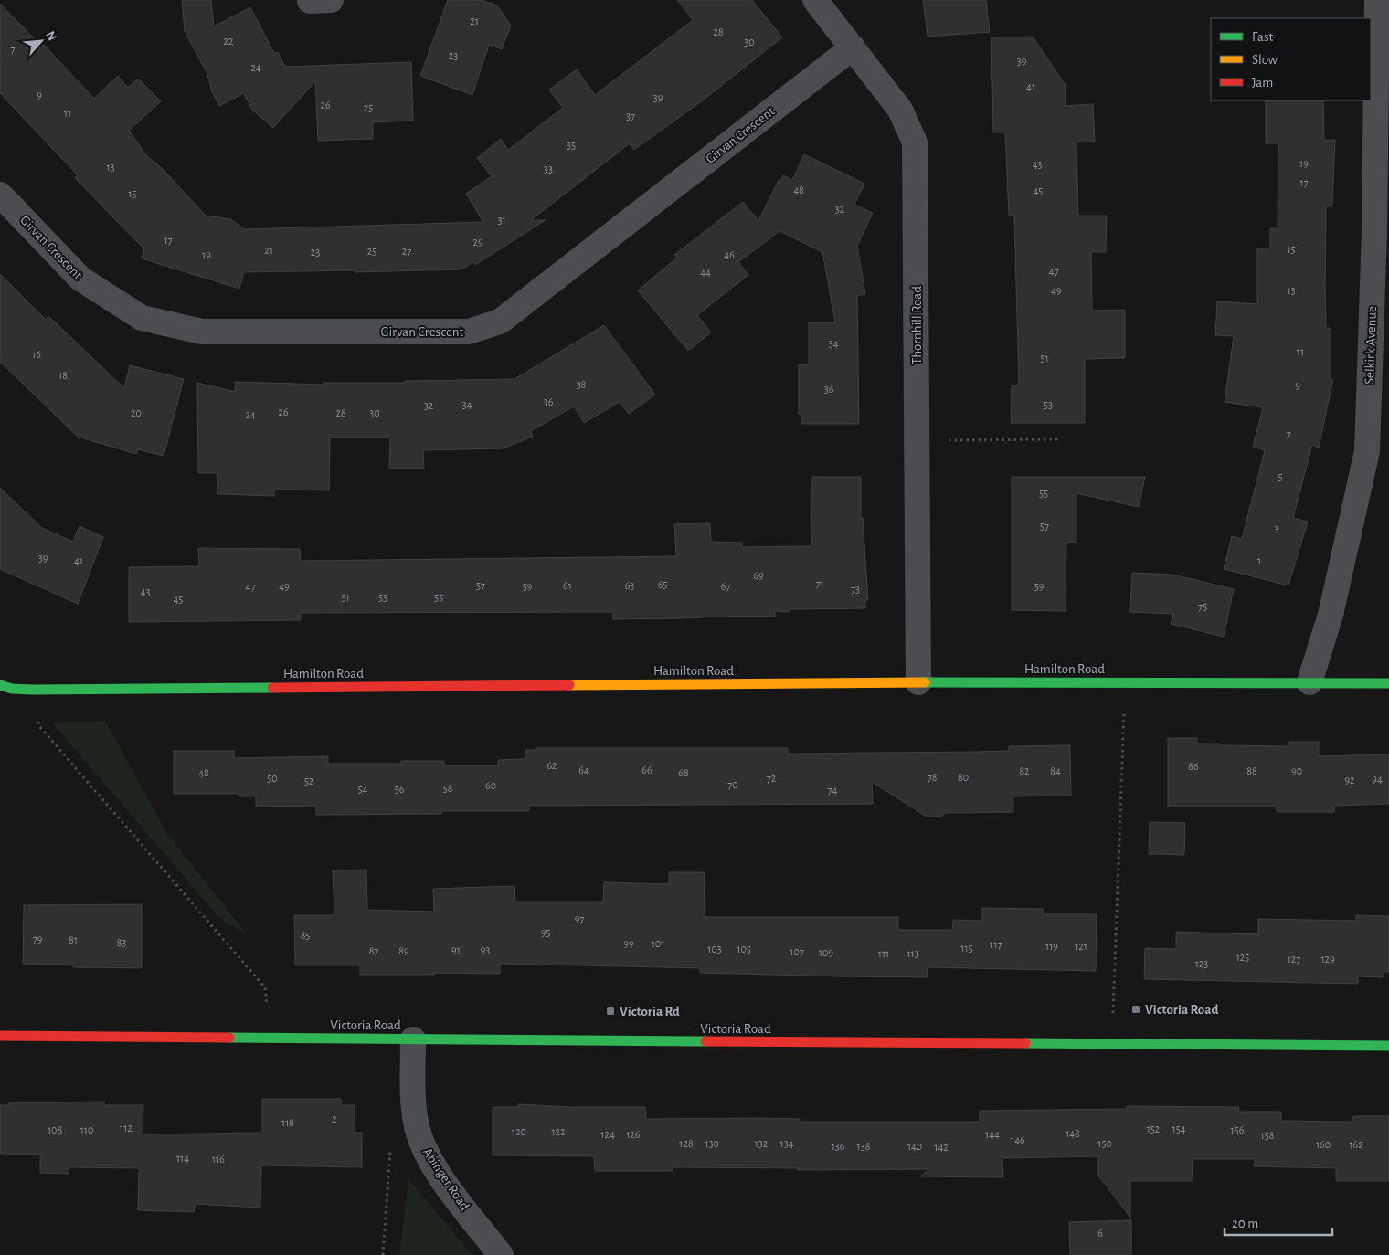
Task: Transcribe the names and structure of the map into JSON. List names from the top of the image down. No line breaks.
{"streets":{"street":["Girvan Crescent","Thornhill Road","Selkirk Avenue","Hamilton Road","Victoria Road","Abinger Road"]},"crossings":[["Girvan Crescent","Thornhill Road"],["Thornhill Road","Hamilton Road"],["Selkirk Avenue","Hamilton Road"],["Victoria Road","Abinger Road"]],"places":{"transit":["Victoria Road","Victoria Rd"]},"house_numbers":["21","28","22","30","7","23","39","24","41","9","39","26","25","11","37","35","19","43","13","33","17","48","45","15","32","31","17","29","15","21","25","27","23","19","46","47","44","49","13","34","11","16","51","18","38","9","36","36","34","53","32","26","20","28","30","24","7","5","55","57","3","39","41","1","69","71","65","57","61","63","47","49","59","67","59","73","43","51","53","55","45","75","62","86","64","66","82","84","88","90","48","68","78","80","50","72","94","92","52","70","60","58","54","56","74","97","95","85","79","81","83","99","101","117","119","121","115","103","105","91","93","87","89","107","109","111","113","125","127","129","123","2","118","112","152","154","108","110","156","120","122","148","124","126","144","158","146","128","130","132","134","150","160","162","136","138","140","142","114","116","6"],"legend":["Fast","Slow","Jam"],"scale_bar":"20 m","north":"top right"}
